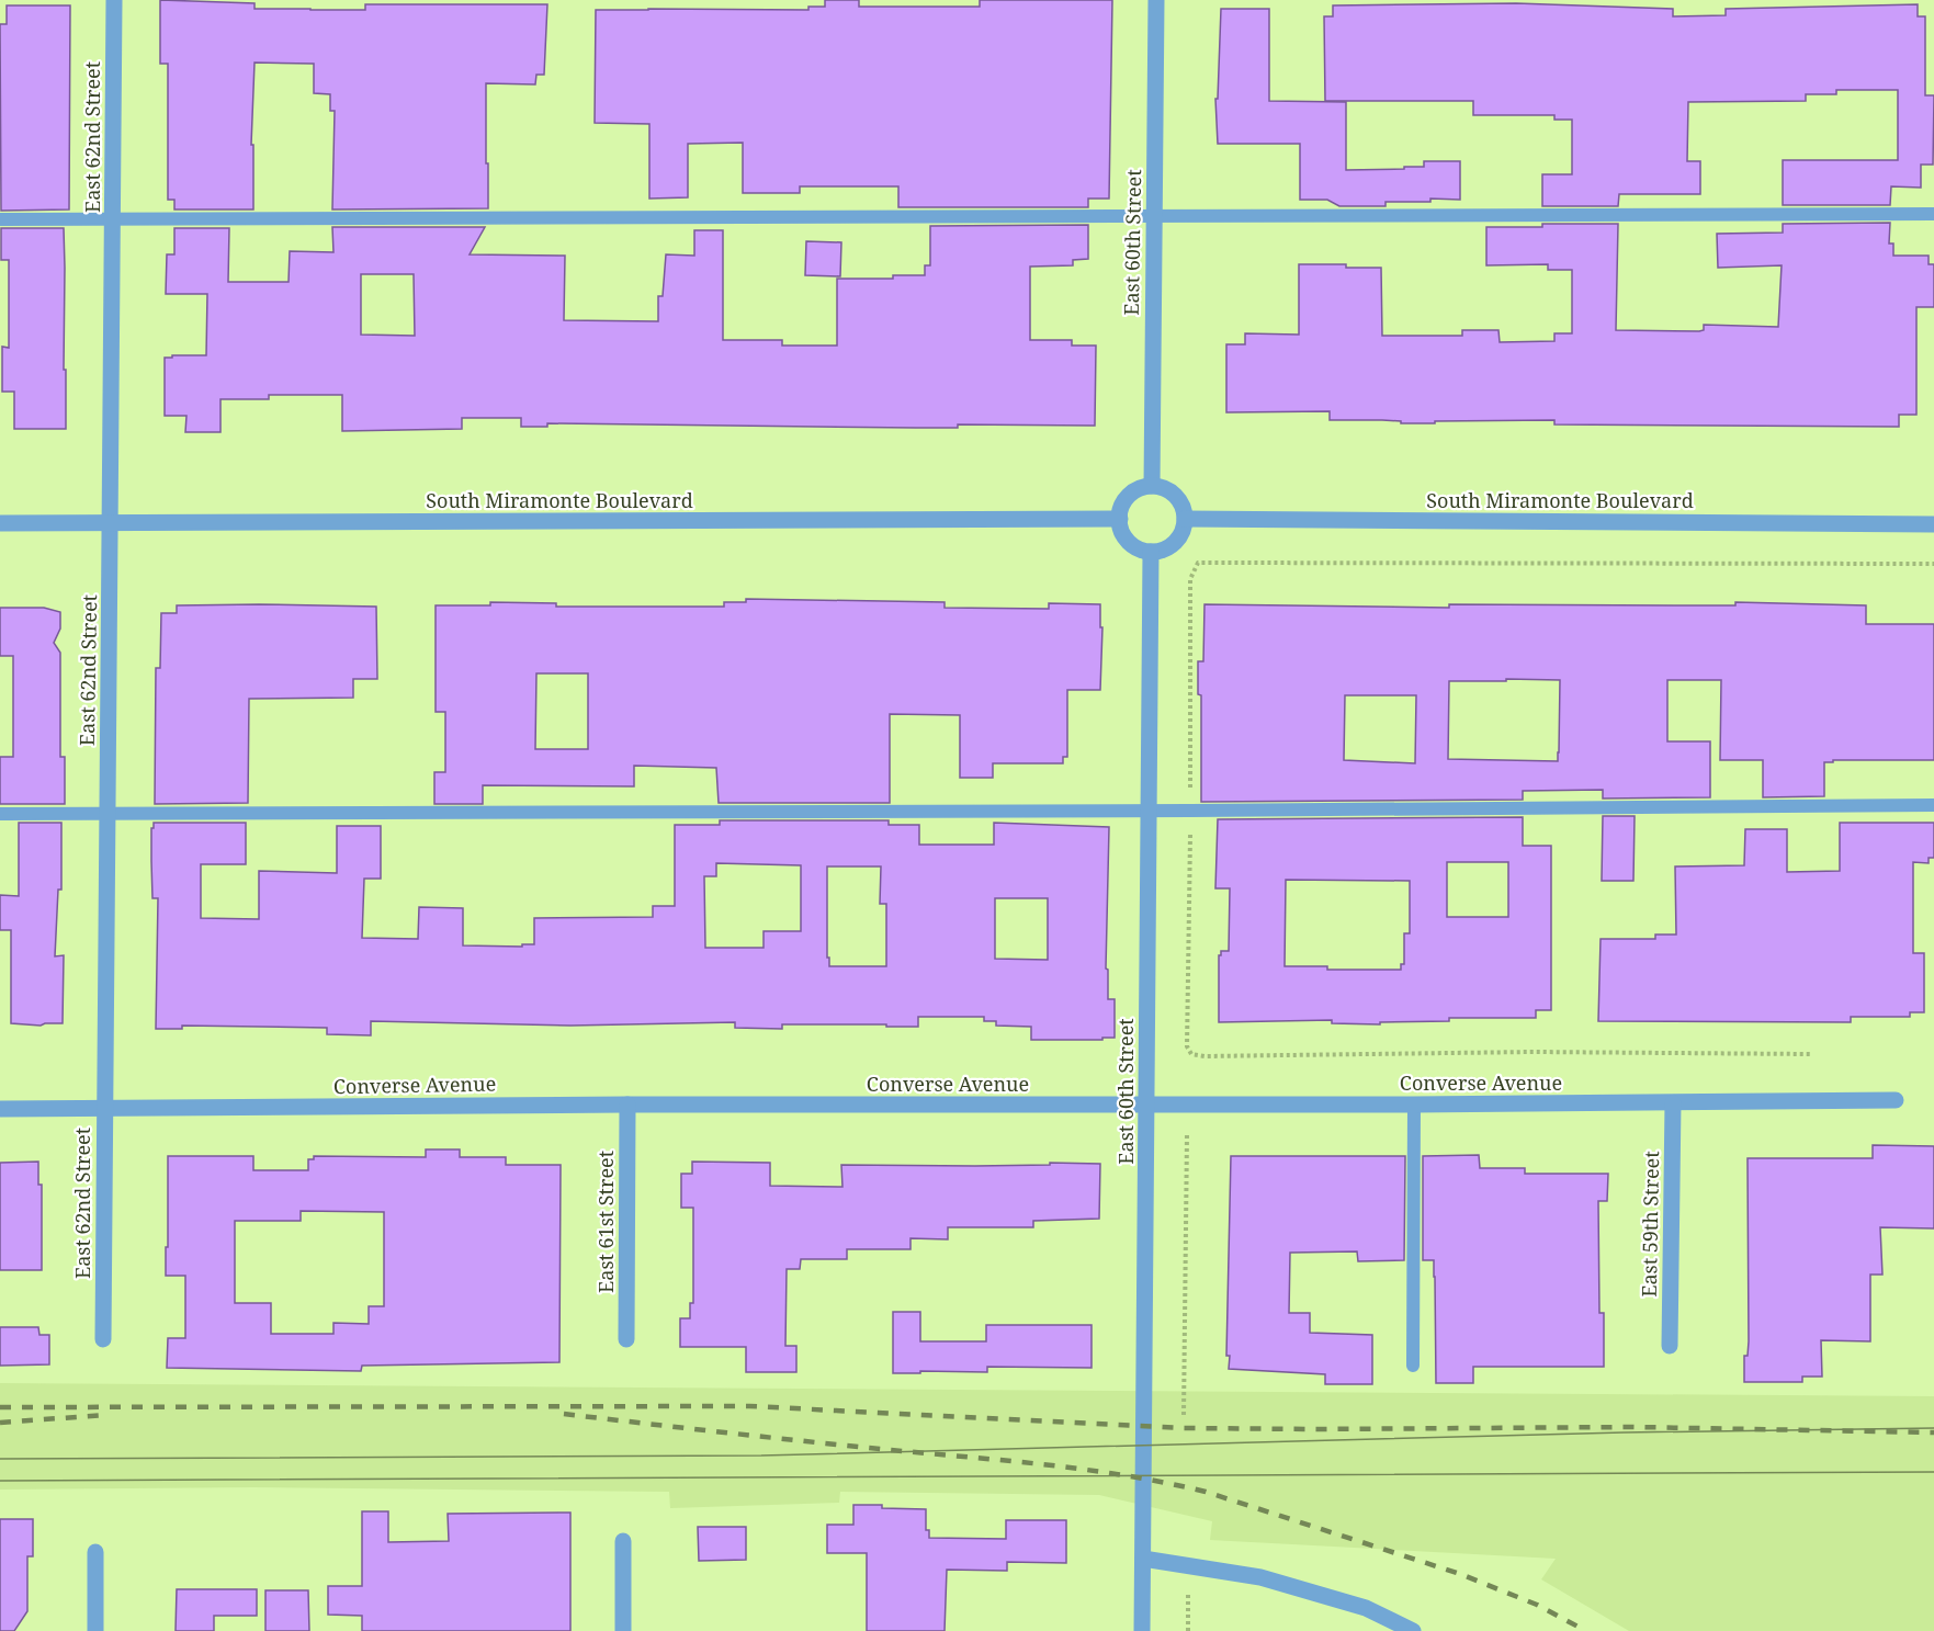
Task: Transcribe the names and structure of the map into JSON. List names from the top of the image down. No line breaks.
{"streets":{"street":["East 62nd Street","East 60th Street","South Miramonte Boulevard","Converse Avenue","East 61st Street","East 59th Street"]},"crossings":[["East 62nd Street","South Miramonte Boulevard"],["East 62nd Street","Converse Avenue"],["East 60th Street","South Miramonte Boulevard"],["East 60th Street","Converse Avenue"],["Converse Avenue","East 61st Street"],["Converse Avenue","East 59th Street"]]}
